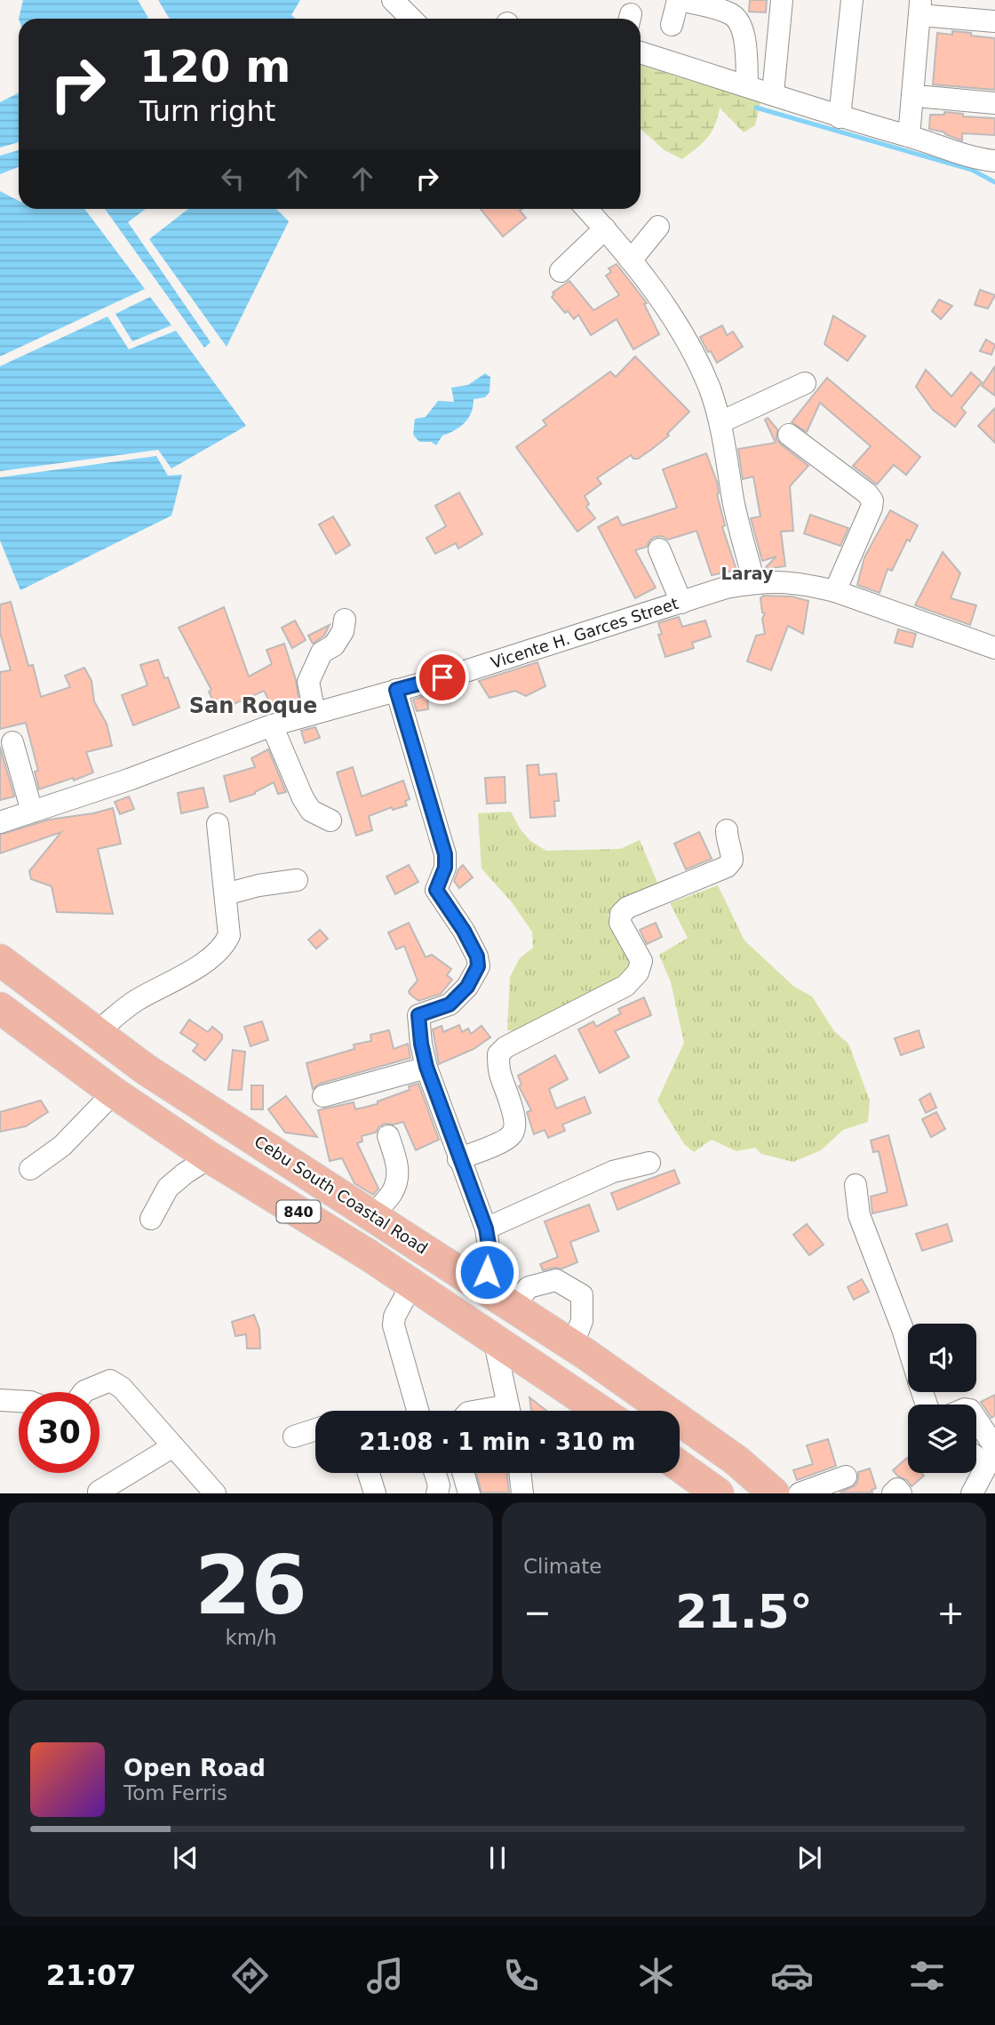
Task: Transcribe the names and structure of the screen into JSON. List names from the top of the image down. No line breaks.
{"streets":{"highway":["Cebu South Coastal Road","840"],"street":["Vicente H. Garces Street"]},"districts":["Laray","San Roque"],"page":{"turn":["120 m","Turn right"],"limit":"30","trip":"21:08 · 1 min · 310 m","tile":[["26","km/h"],"Climate"],"heat":["−","21.5°","+"],"song":["Open Road","Tom Ferris"],"tabs":"21:07"}}
